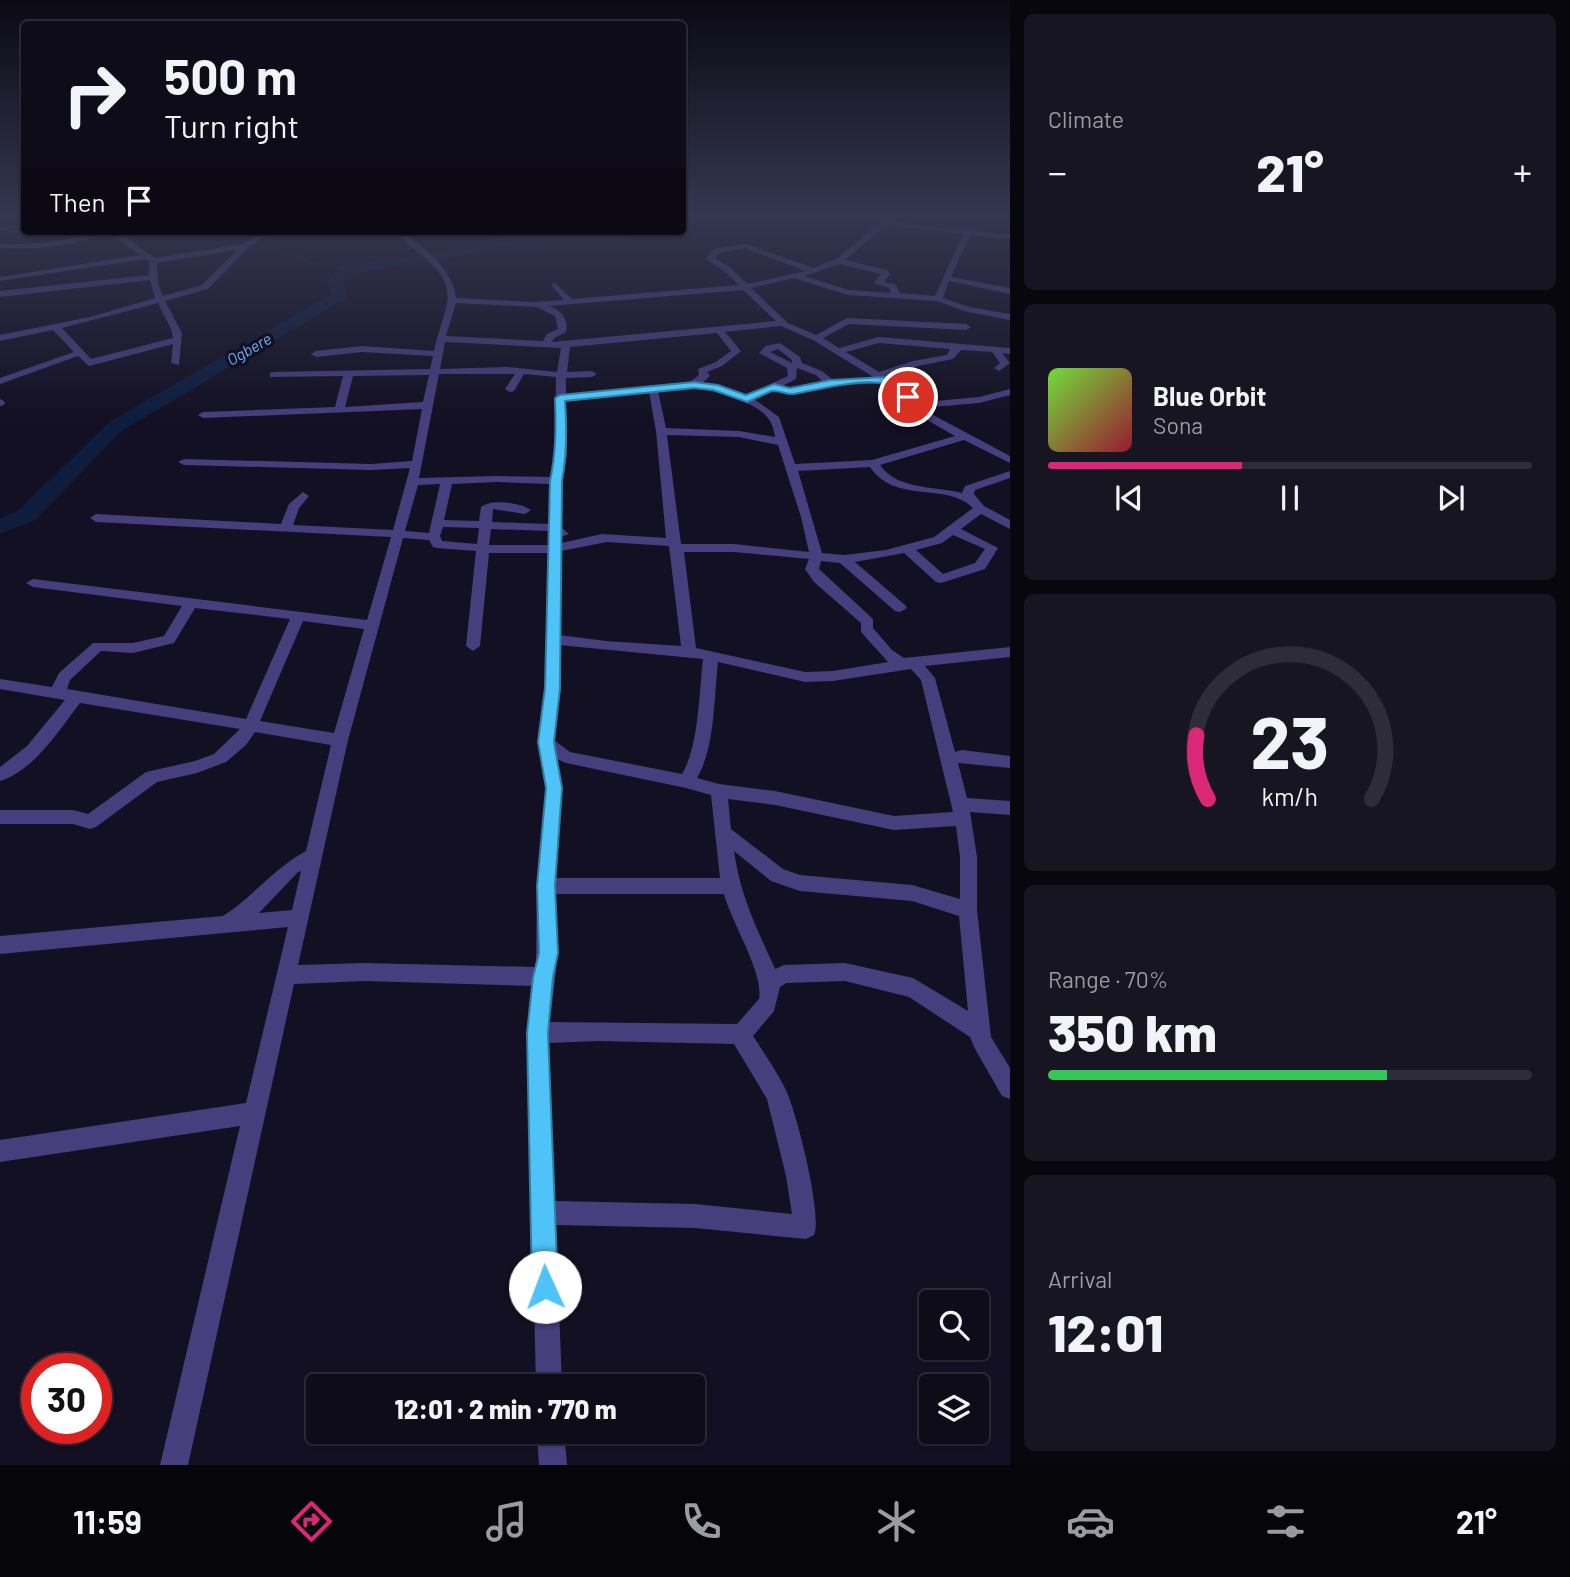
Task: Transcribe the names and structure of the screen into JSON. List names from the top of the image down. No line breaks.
{"water":["Ogbere"],"page":{"tile":["Climate",["Range · 70%","350 km"],["Arrival","12:01"]],"turn":["500 m","Turn right"],"heat":["−","21°","+"],"then":"Then","song":["Blue Orbit","Sona"],"limit":"30","trip":"12:01 · 2 min · 770 m","tabs":["11:59","21°"],"gauge":["23","km/h"]}}
